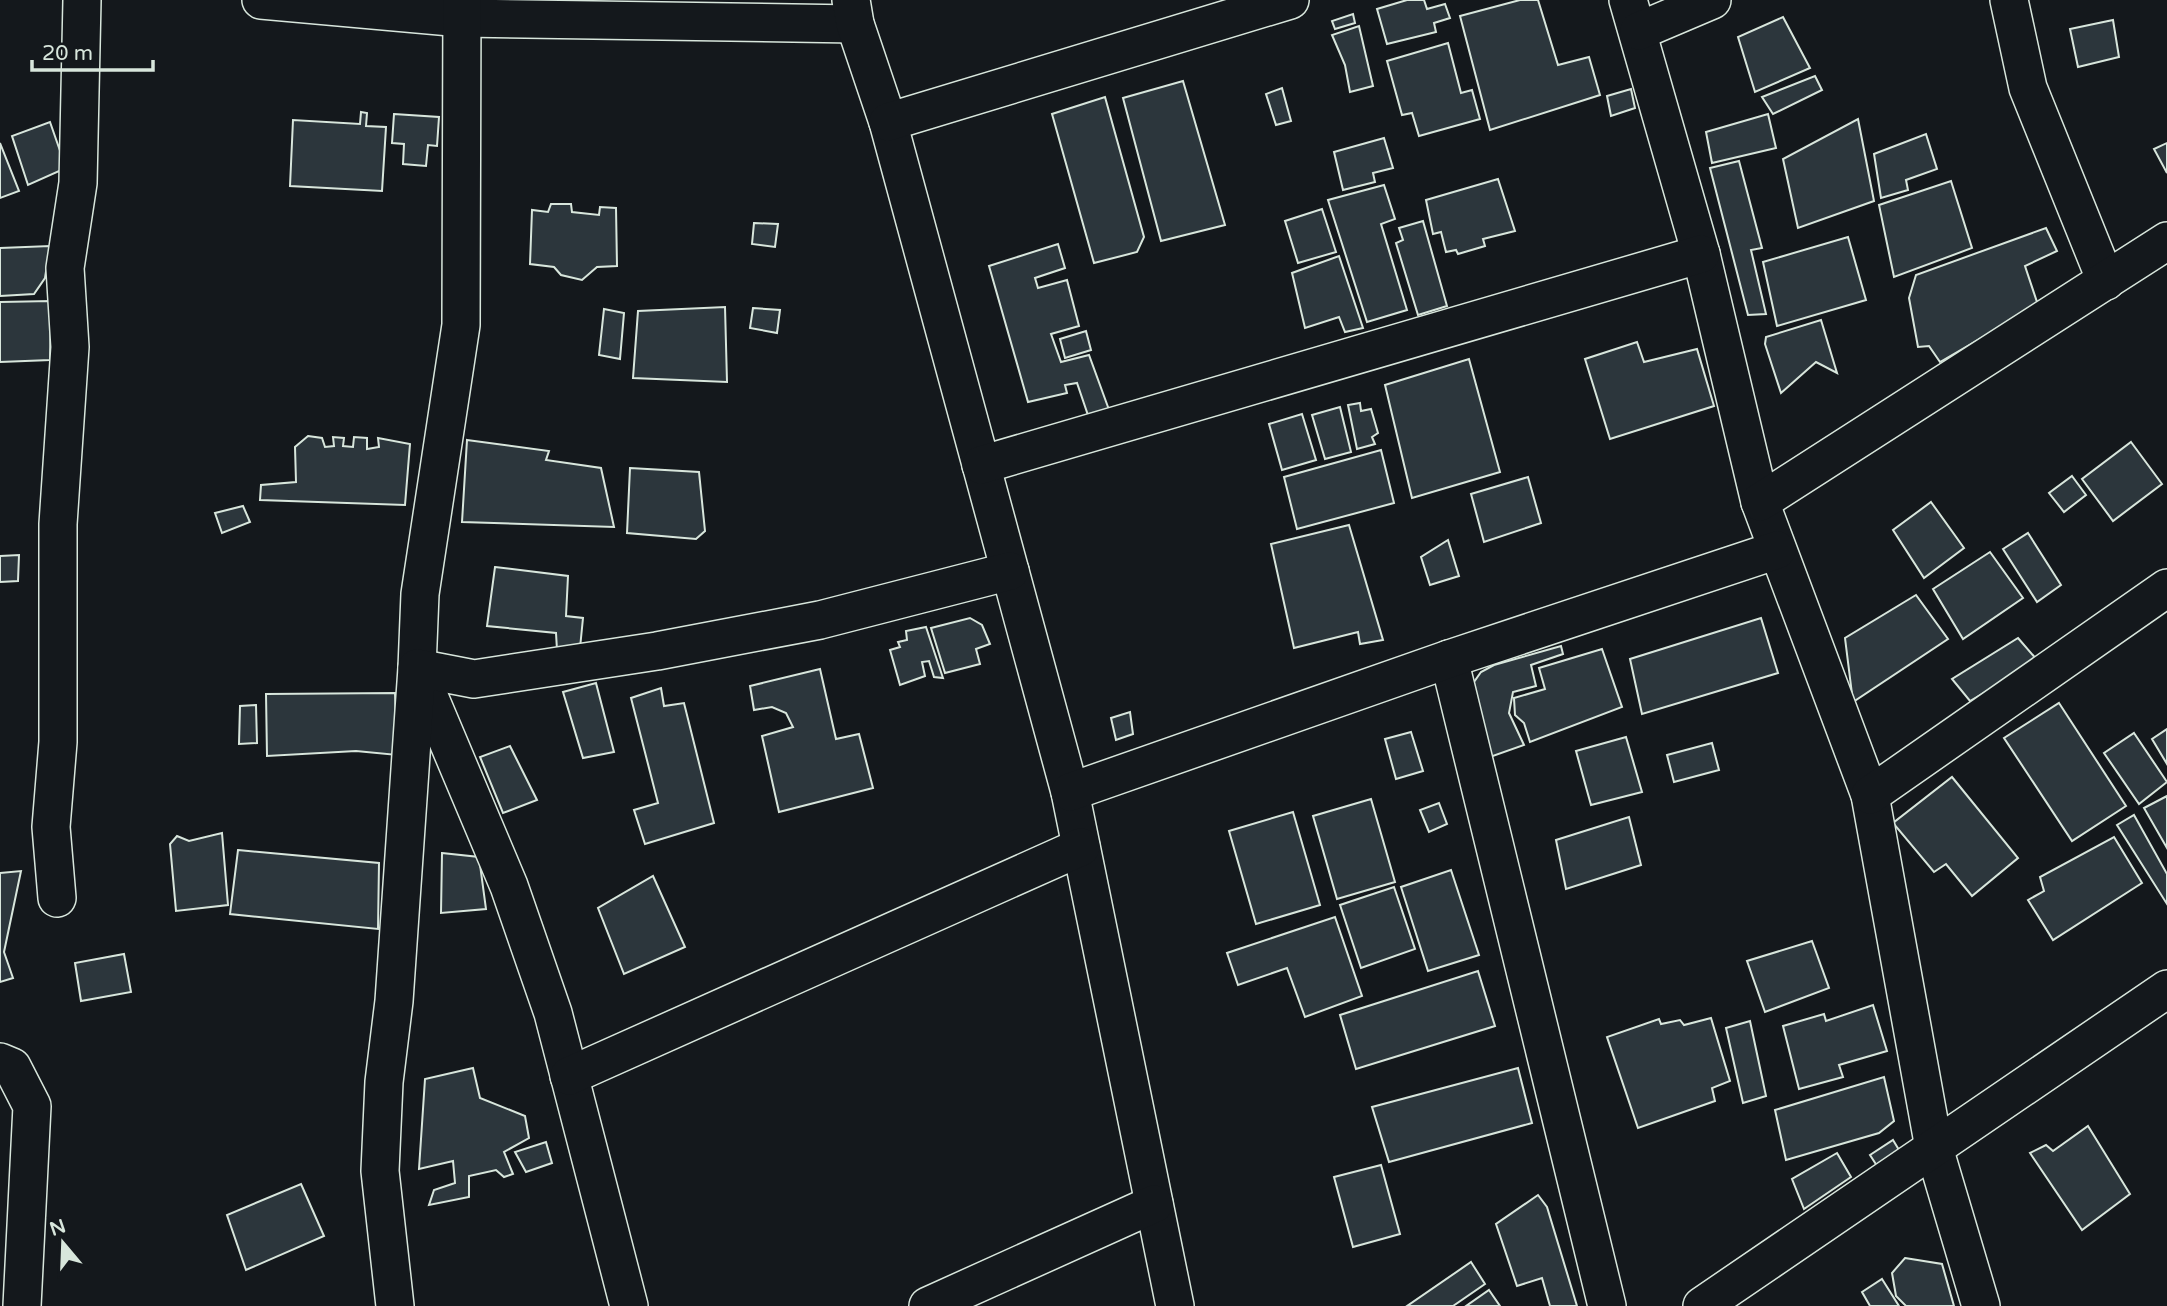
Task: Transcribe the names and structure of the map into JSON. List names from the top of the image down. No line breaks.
{"scale_bar":"20 m","north":"top"}
